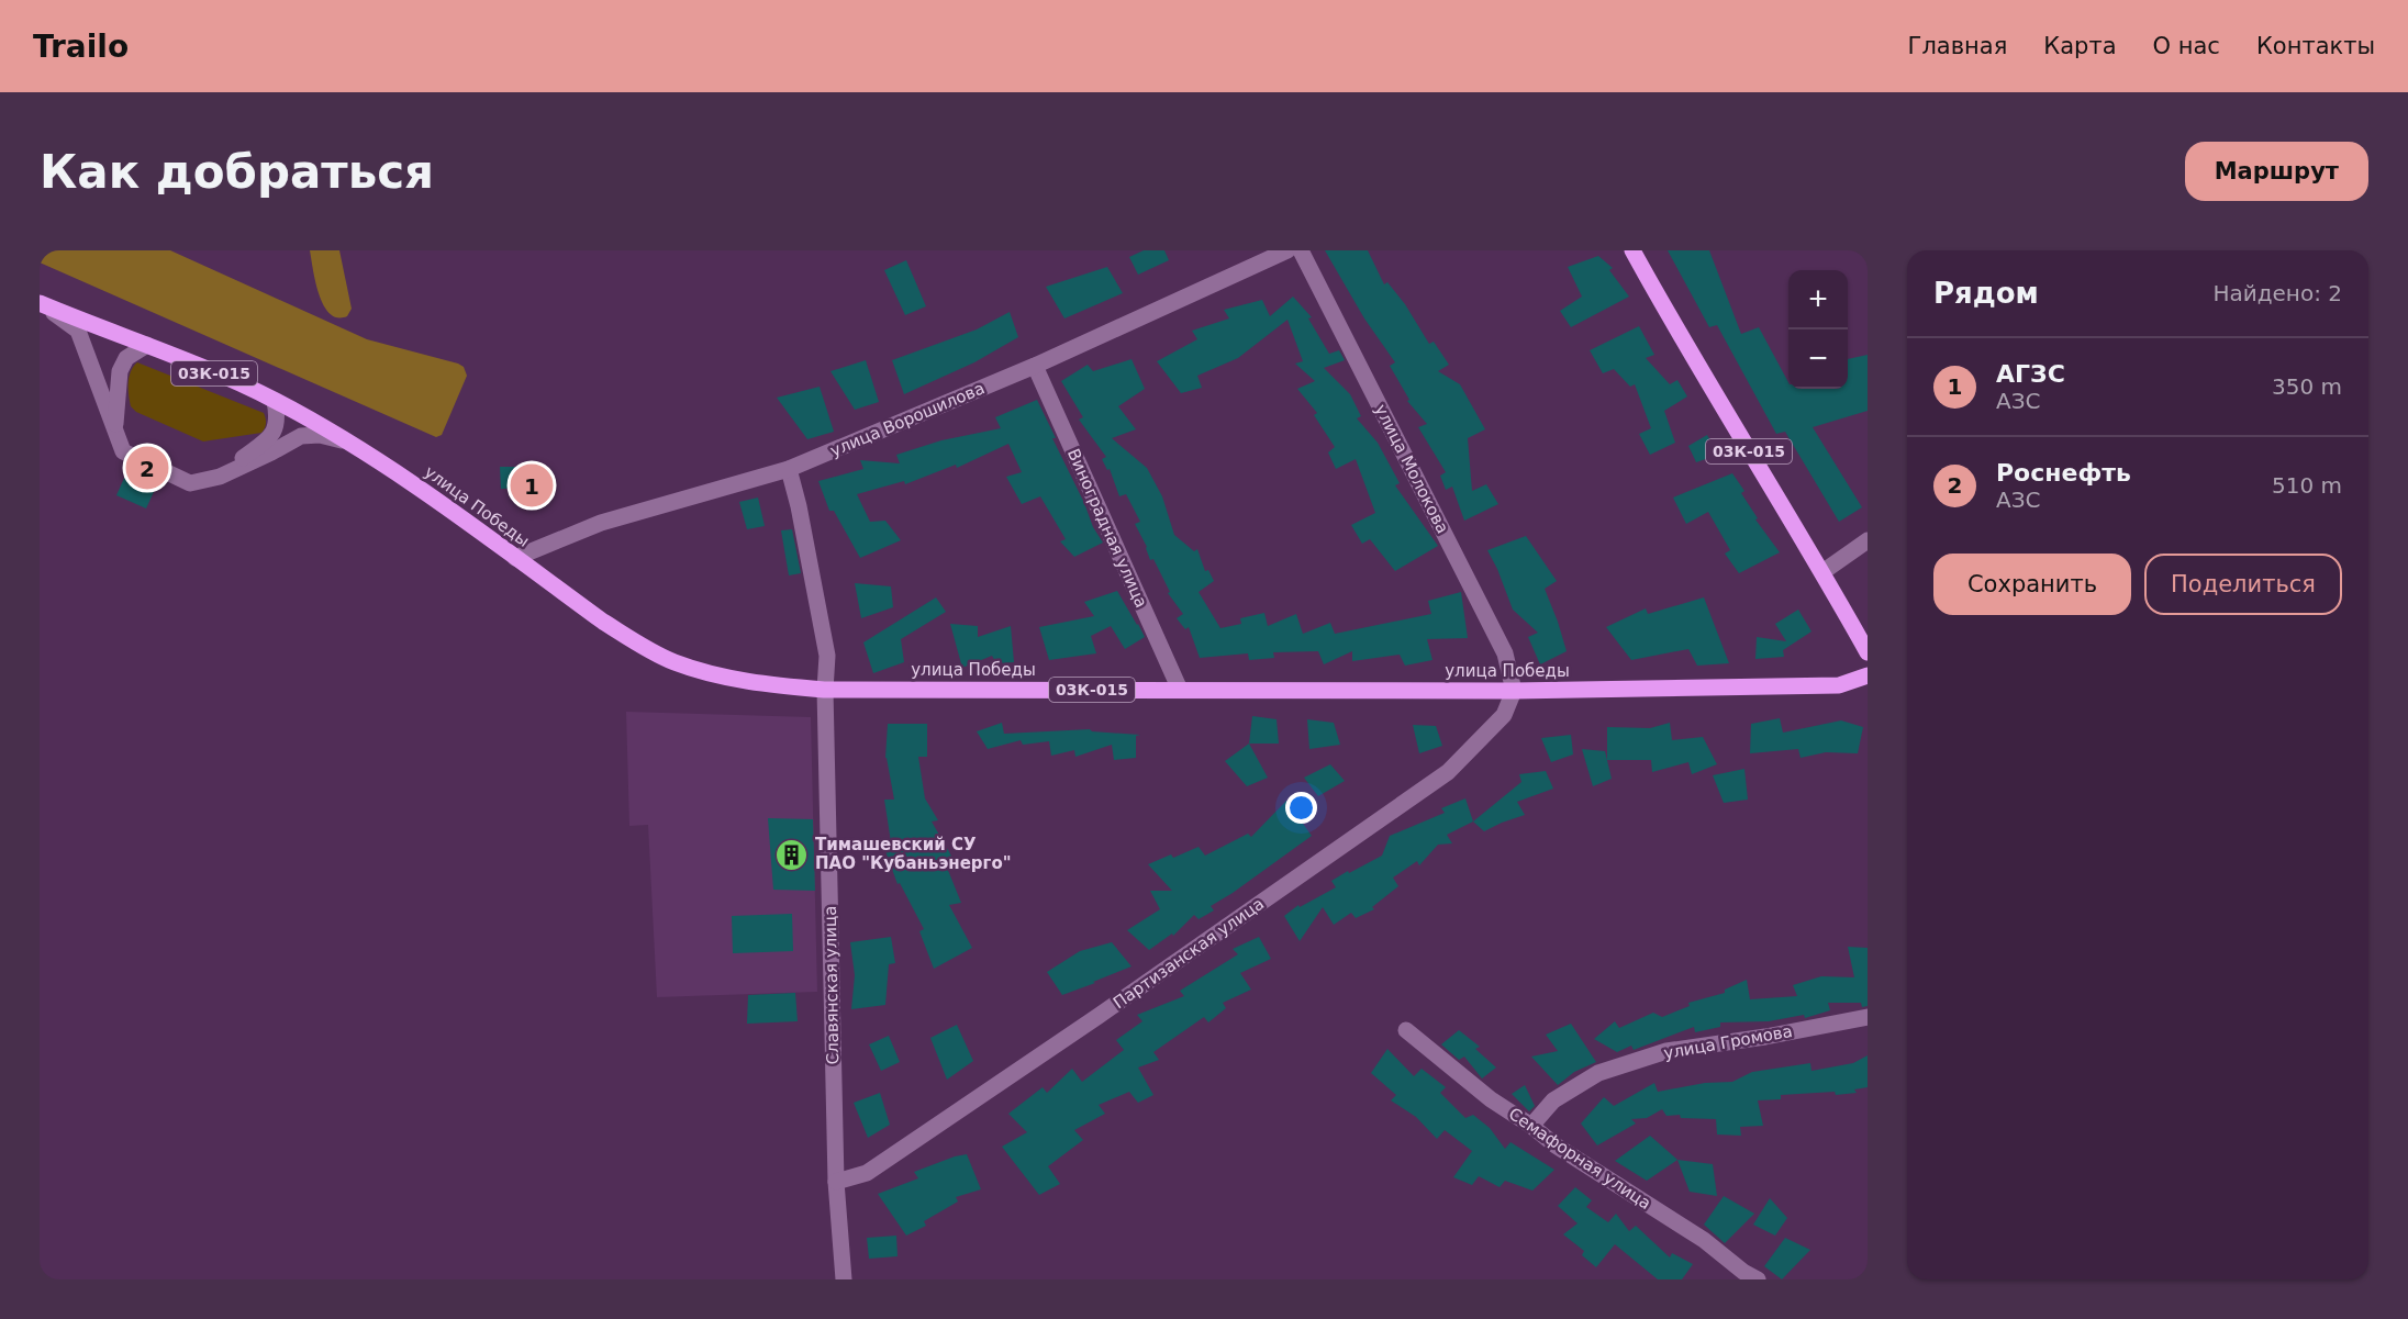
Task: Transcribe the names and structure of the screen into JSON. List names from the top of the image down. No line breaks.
{"streets":{"main road":["03К-015","улица Победы"],"street":["улица Ворошилова","улица Молокова","Виноградная улица","Партизанская улица","Славянская улица","улица Громова","Семафорная улица"]},"crossings":[["03К-015","улица Победы"],["улица Ворошилова","улица Победы"],["улица Ворошилова","Виноградная улица"],["улица Ворошилова","Славянская улица"],["улица Молокова","улица Победы"],["улица Молокова","Партизанская улица"],["улица Победы","Виноградная улица"],["улица Победы","Партизанская улица"],["улица Победы","Славянская улица"],["Партизанская улица","Славянская улица"],["улица Громова","Семафорная улица"]],"places":{"building":["Тимашевский СУ ПАО \"Кубаньэнерго\""]},"page":{"header":"Trailo","nav":["Главная","Карта","О нас","Контакты"],"buttons":["Маршрут",["Сохранить","Поделиться"]],"title":"Как добраться","heading":["Рядом","Найдено: 2"],"map_buttons":["+","−"],"list":[{"mark":"1","name":"АГЗС","note":"АЗС","value":"350 m"},{"mark":"2","name":"Роснефть","note":"АЗС","value":"510 m"}],"pins":["2","1"]}}
